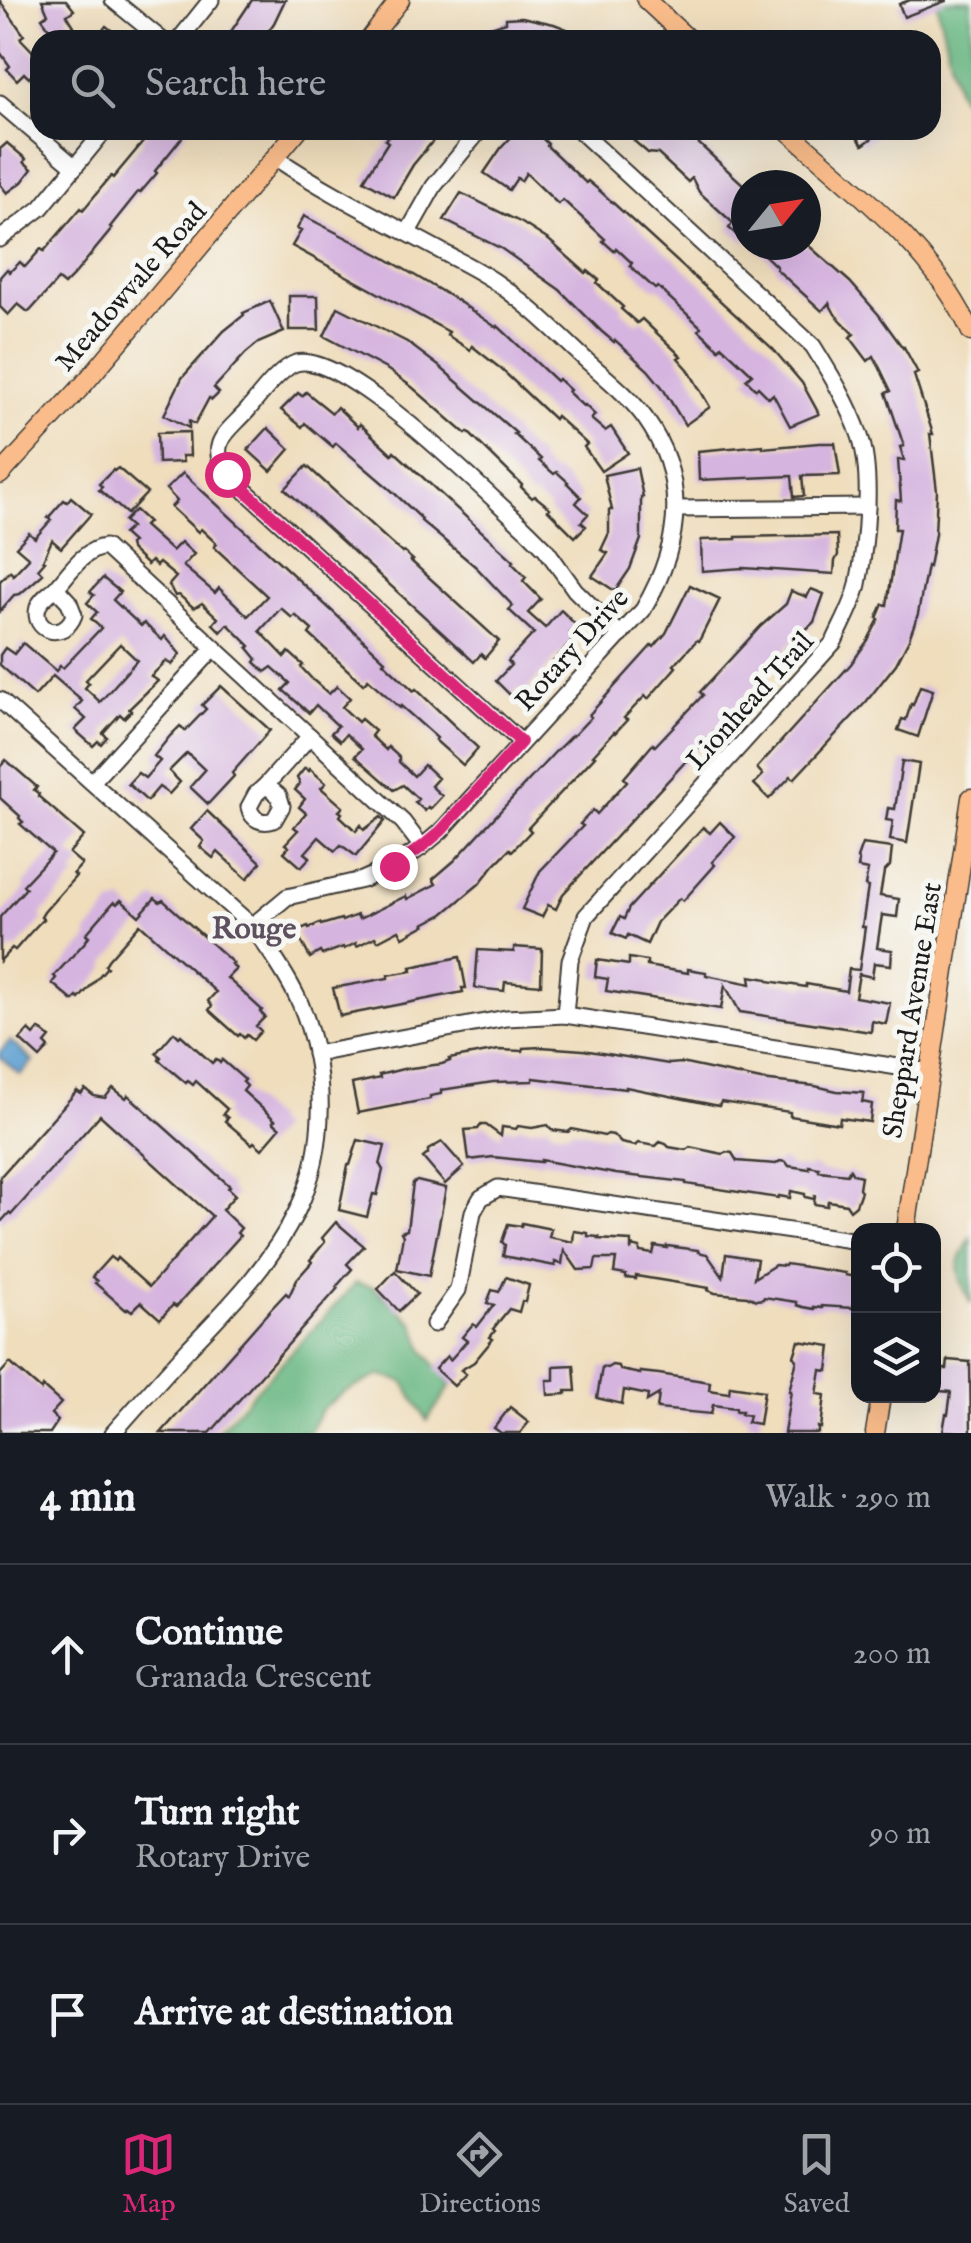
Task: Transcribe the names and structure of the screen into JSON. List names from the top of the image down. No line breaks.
{"streets":{"main road":["Meadowvale Road","Sheppard Avenue East"],"street":["Rotary Drive","Lionhead Trail"]},"crossings":[["Meadowvale Road","Rotary Drive"]],"districts":["Rouge"],"north":"top right","page":{"search":"Search here","heading":["4 min","Walk · 290 m"],"list":[["Continue","Granada Crescent","200 m"],["Turn right","Rotary Drive","90 m"],"Arrive at destination"],"nav":["Map","Directions","Saved"]}}
